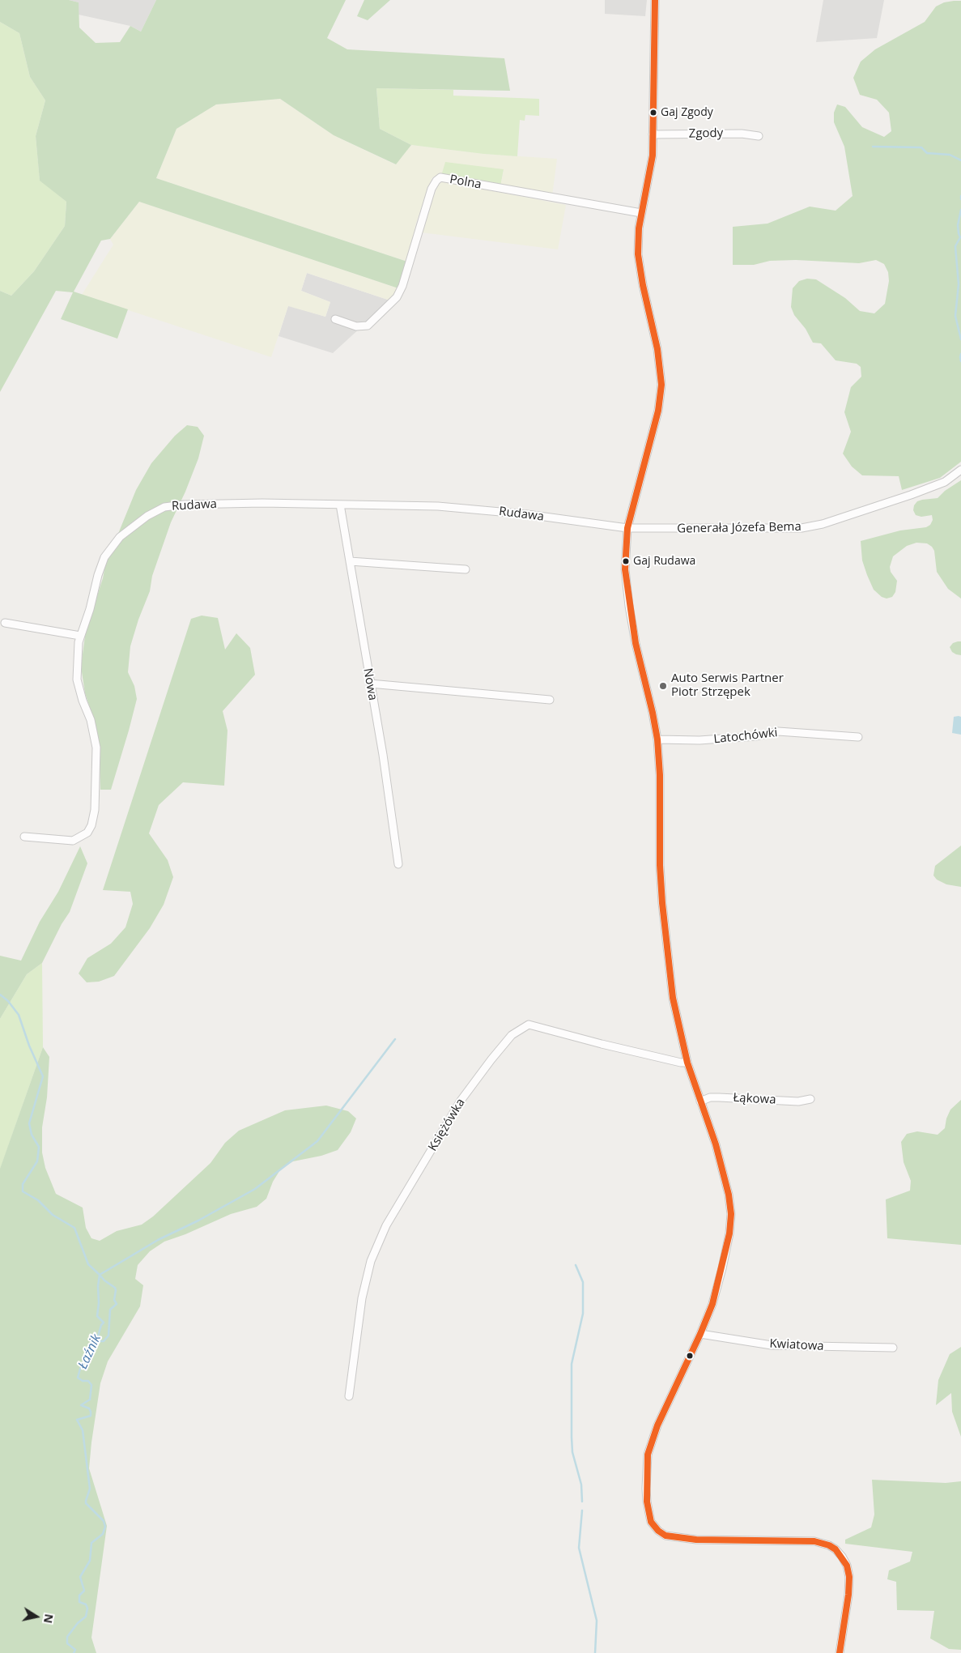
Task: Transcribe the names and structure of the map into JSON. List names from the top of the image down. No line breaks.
{"streets":{"street":["Zgody","Polna","Rudawa","Generała Józefa Bema","Nowa","Latochówki","Łąkowa","Księżówka","Kwiatowa"]},"crossings":[["Rudawa","Generała Józefa Bema"],["Rudawa","Nowa"]],"water":["Łaźnik"],"places":["Gaj Zgody","Gaj Rudawa","Auto Serwis Partner Piotr Strzępek"],"north":"right"}
